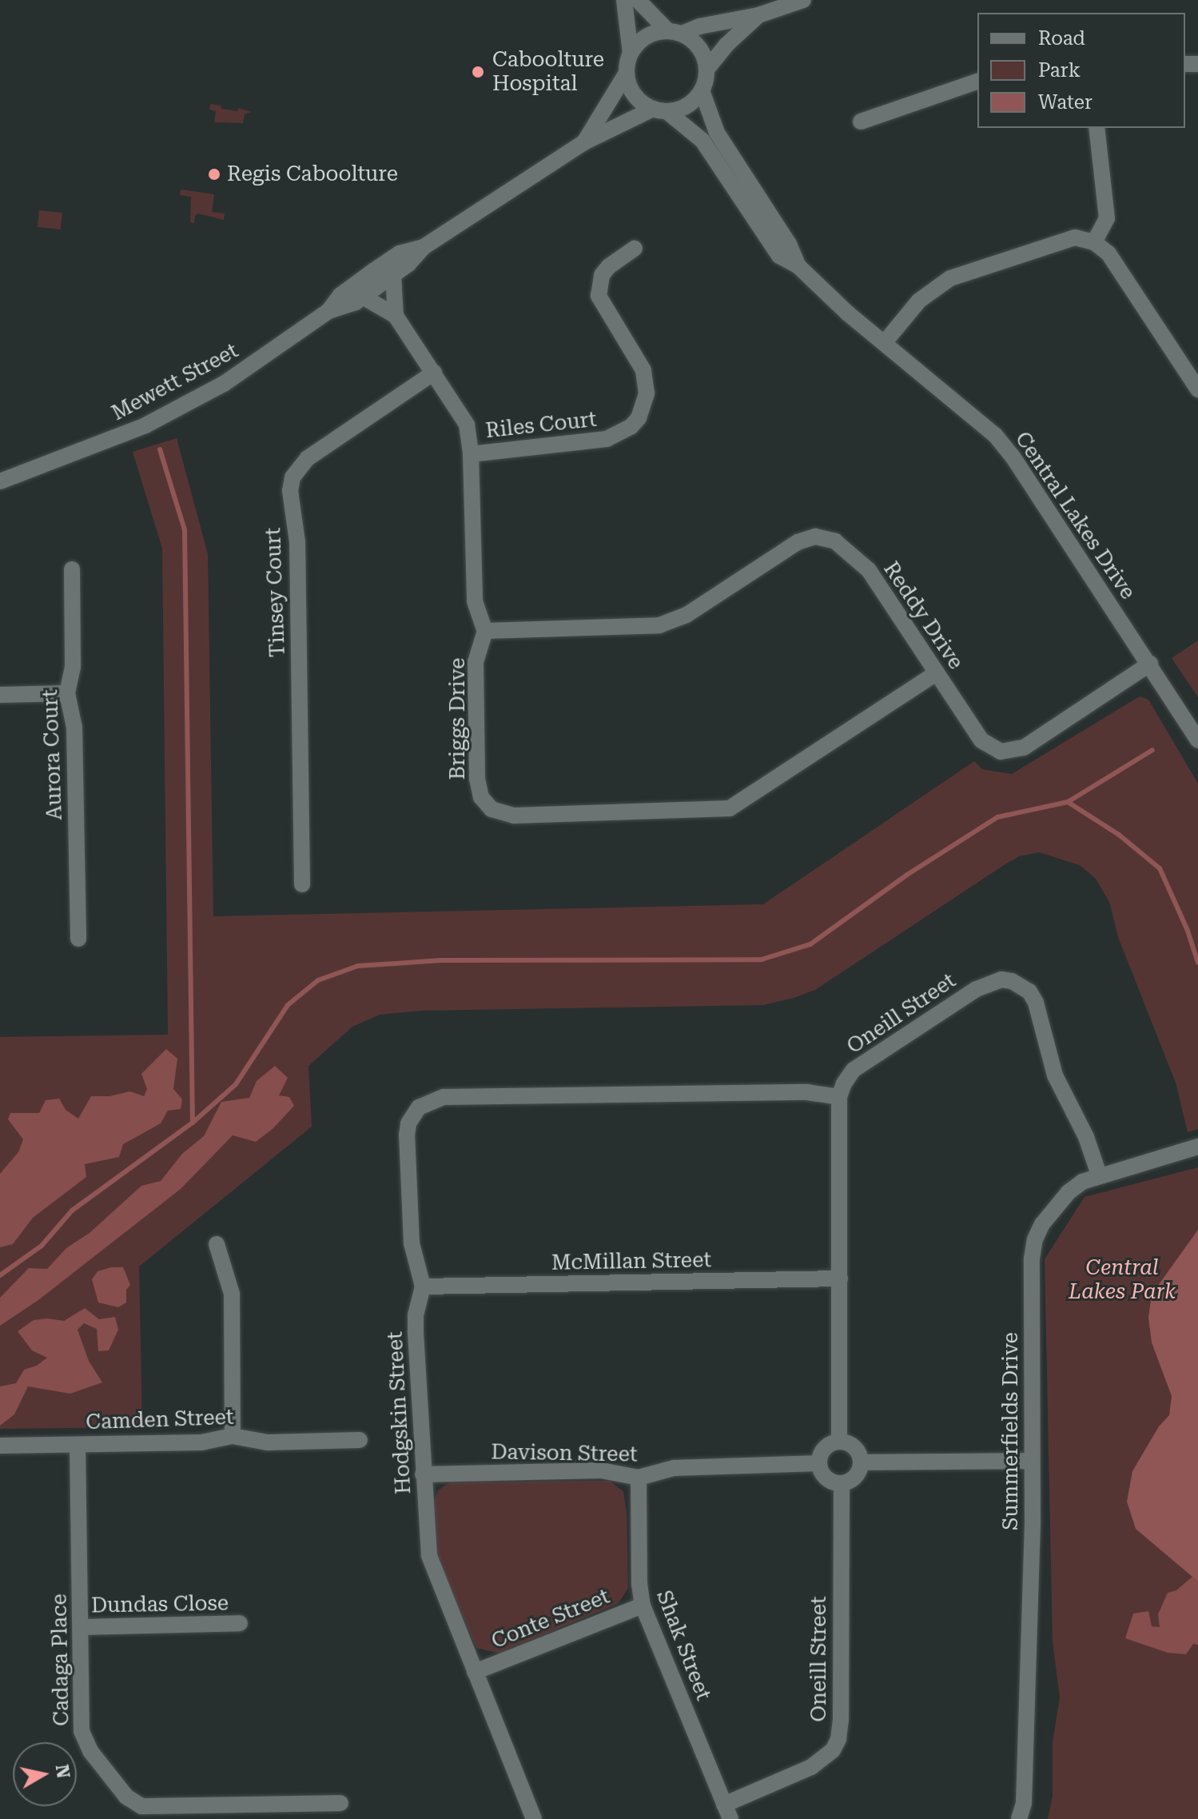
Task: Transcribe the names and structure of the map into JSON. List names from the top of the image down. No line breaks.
{"streets":{"street":["Mewett Street","Riles Court","Central Lakes Drive","Tinsey Court","Reddy Drive","Briggs Drive","Aurora Court","Oneill Street","McMillan Street","Hodgskin Street","Camden Street","Summerfields Drive","Davison Street","Dundas Close","Conte Street","Shak Street","Cadaga Place"]},"crossings":[["Mewett Street","Central Lakes Drive"],["Mewett Street","Briggs Drive"],["Riles Court","Briggs Drive"],["Central Lakes Drive","Reddy Drive"],["Tinsey Court","Briggs Drive"],["Reddy Drive","Briggs Drive"],["Oneill Street","McMillan Street"],["Oneill Street","Hodgskin Street"],["Oneill Street","Summerfields Drive"],["Oneill Street","Davison Street"],["Oneill Street","Shak Street"],["McMillan Street","Hodgskin Street"],["Hodgskin Street","Davison Street"],["Hodgskin Street","Conte Street"],["Camden Street","Cadaga Place"],["Davison Street","Shak Street"],["Dundas Close","Cadaga Place"],["Conte Street","Shak Street"]],"parks":["Central Lakes Park"],"places":["Caboolture Hospital","Regis Caboolture"],"legend":["Road","Park","Water"],"north":"right"}
